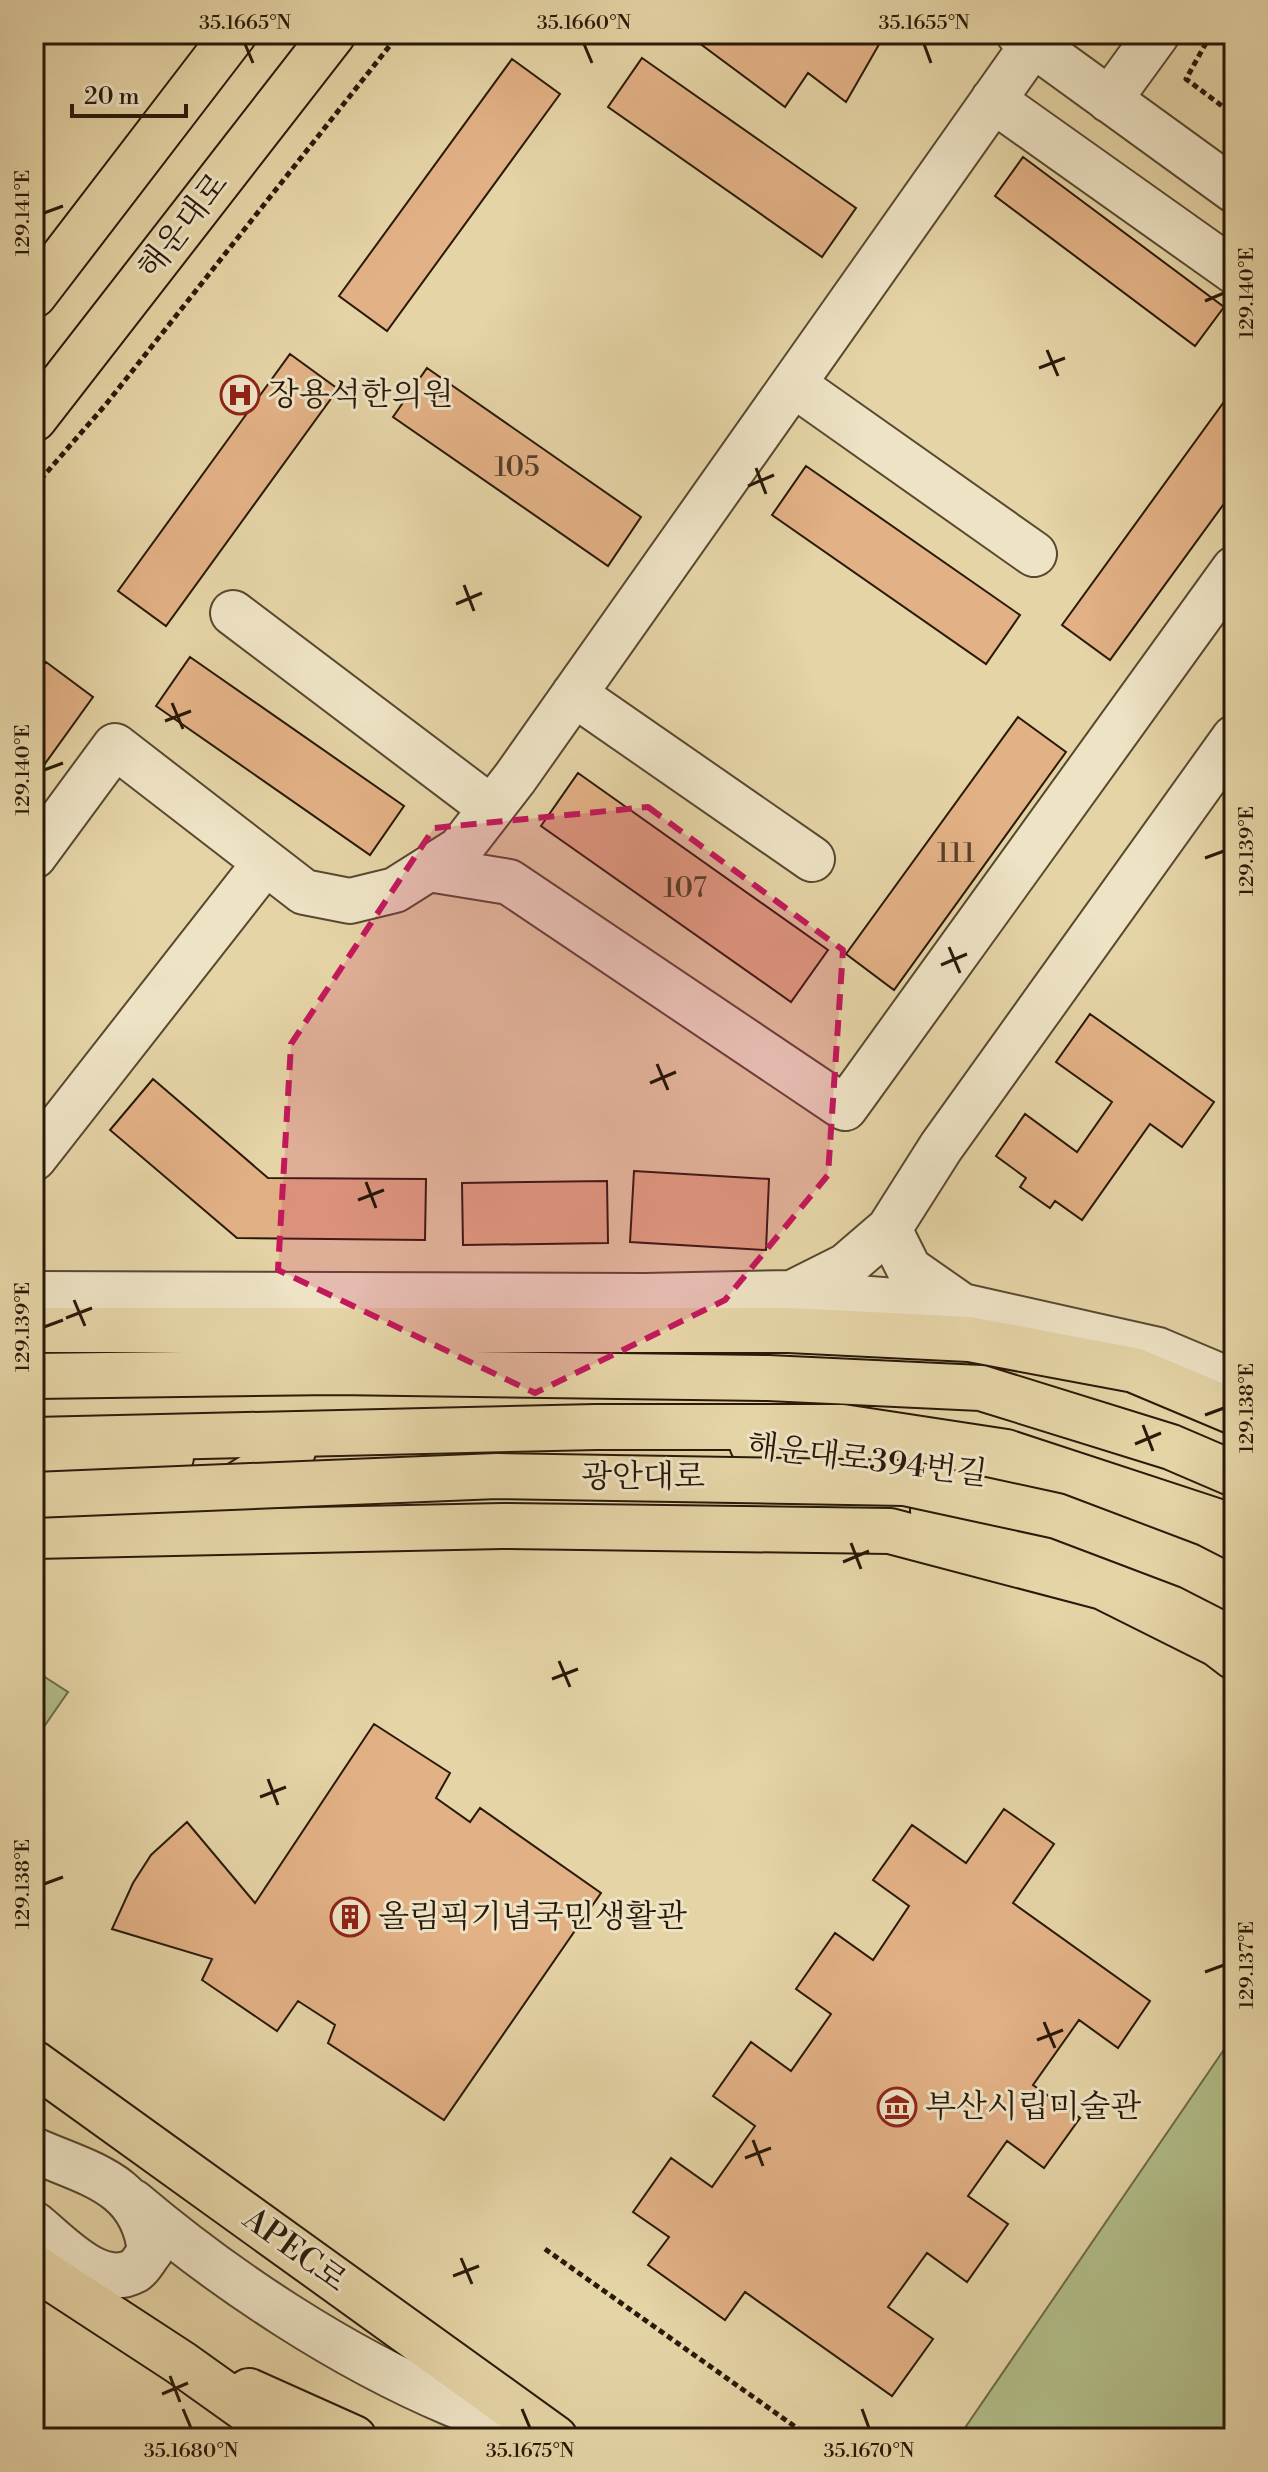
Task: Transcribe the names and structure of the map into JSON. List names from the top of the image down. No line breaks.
{"streets":{"main road":["해운대로","해운대로394번길","광안대로","APEC로"]},"places":{"hospital":["장용석한의원"],"building":["올림픽기념국민생활관"],"museum":["부산시립미술관"]},"house_numbers":["105","111","107"],"scale_bar":"20 m","coordinates":["35.1665°N","35.1660°N","35.1655°N","129.141°E","129.140°E","129.139°E","129.138°E","129.137°E","35.1680°N","35.1675°N","35.1670°N"]}
